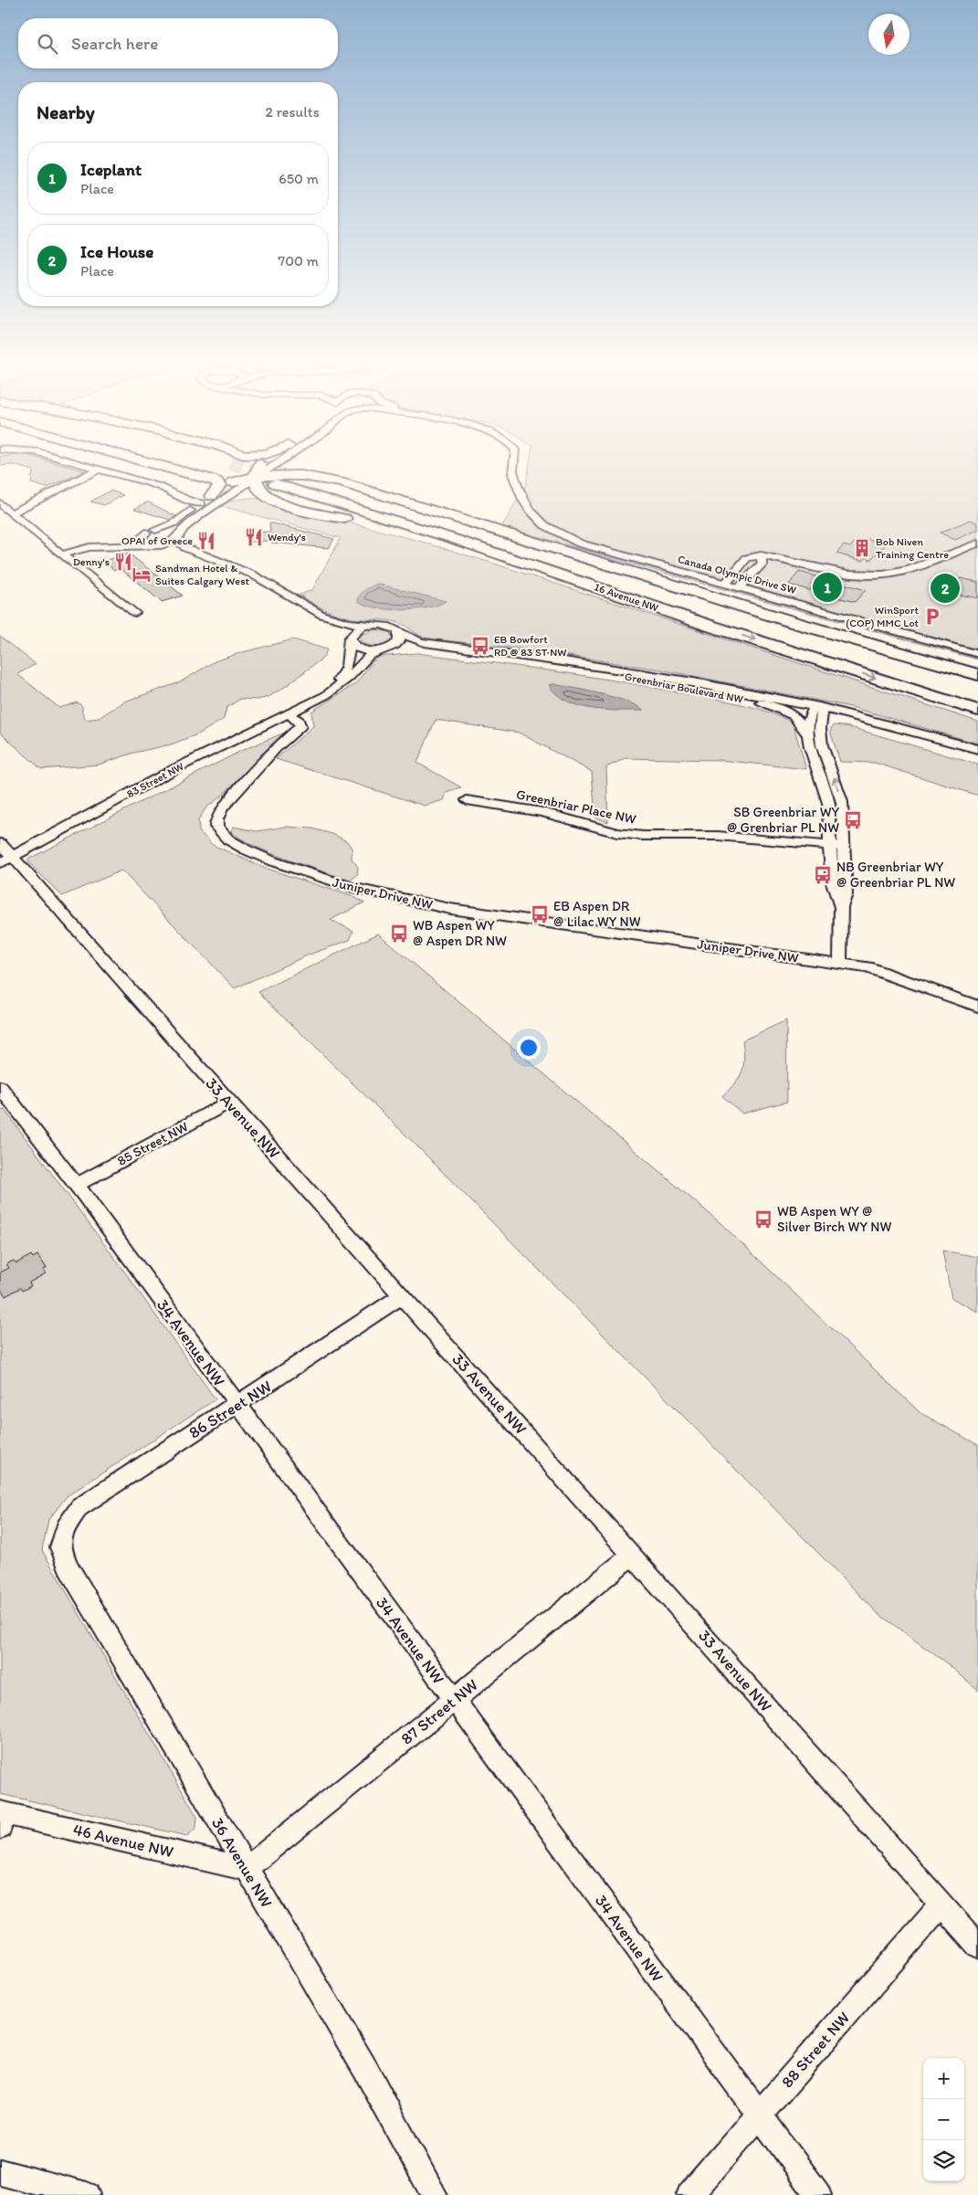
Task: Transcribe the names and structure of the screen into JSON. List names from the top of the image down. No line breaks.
{"streets":{"highway":["16 Avenue NW"],"street":["Canada Olympic Drive SW","Greenbriar Boulevard NW","83 Street NW","Greenbriar Place NW","Juniper Drive NW","33 Avenue NW","85 Street NW","34 Avenue NW","86 Street NW","87 Street NW","46 Avenue NW","36 Avenue NW","88 Street NW"]},"crossings":[["Greenbriar Boulevard NW","83 Street NW"],["83 Street NW","Juniper Drive NW"],["83 Street NW","33 Avenue NW"],["33 Avenue NW","85 Street NW"],["33 Avenue NW","86 Street NW"],["33 Avenue NW","87 Street NW"],["33 Avenue NW","88 Street NW"],["85 Street NW","34 Avenue NW"],["34 Avenue NW","86 Street NW"],["34 Avenue NW","87 Street NW"],["34 Avenue NW","88 Street NW"],["86 Street NW","36 Avenue NW"],["87 Street NW","46 Avenue NW"],["87 Street NW","36 Avenue NW"],["46 Avenue NW","36 Avenue NW"]],"places":{"restaurant":["Wendy's","OPA! of Greece","Denny's"],"building":["Bob Niven Training Centre"],"hotel":["Sandman Hotel & Suites Calgary West"],"parking":["WinSport (COP) MMC Lot"],"bus stop":["EB Bowfort RD @ 83 ST NW","SB Greenbriar WY @ Grenbriar PL NW","NB Greenbriar WY @ Greenbriar PL NW","EB Aspen DR @ Lilac WY NW","WB Aspen WY @ Aspen DR NW","WB Aspen WY @ Silver Birch WY NW"]},"north":"bottom","page":{"search":"Search here","heading":["Nearby","2 results"],"list":[{"mark":"1","name":"Iceplant","note":"Place","value":"650 m"},{"mark":"2","name":"Ice House","note":"Place","value":"700 m"}],"pins":["1","2"],"map_buttons":["+","−"]}}
